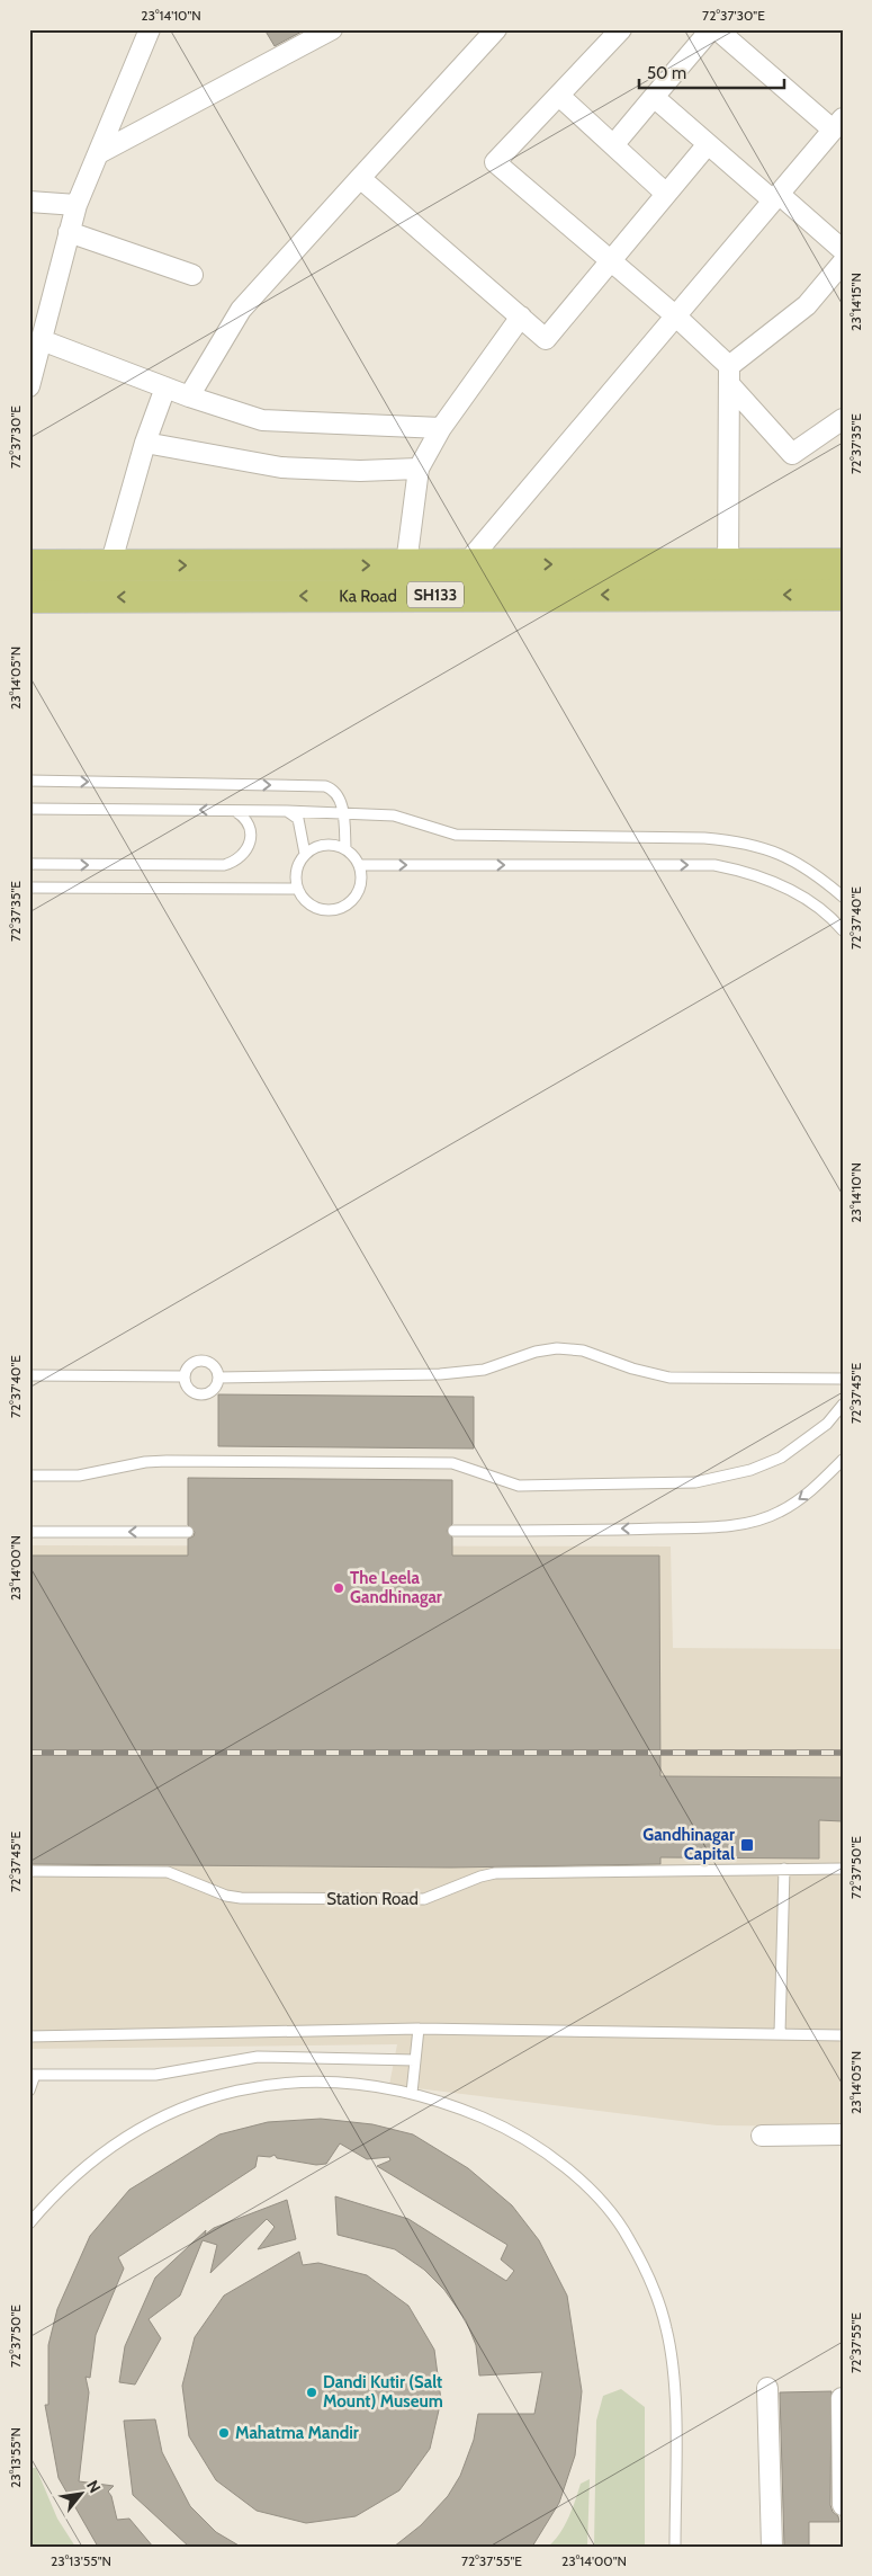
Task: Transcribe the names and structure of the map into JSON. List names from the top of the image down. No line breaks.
{"streets":{"main road":["SH133","Ka Road"],"lane":["Station Road"]},"places":{"other":["The Leela Gandhinagar","Dandi Kutir (Salt Mount) Museum","Mahatma Mandir"],"transit":["Gandhinagar Capital"]},"scale_bar":"50 m","north":"top right","coordinates":["23°14'10\"N","72°37'30\"E","23°14'15\"N","72°37'35\"E","23°14'05\"N","72°37'40\"E","72°37'45\"E","23°14'00\"N","72°37'50\"E","72°37'55\"E","23°13'55\"N"]}
